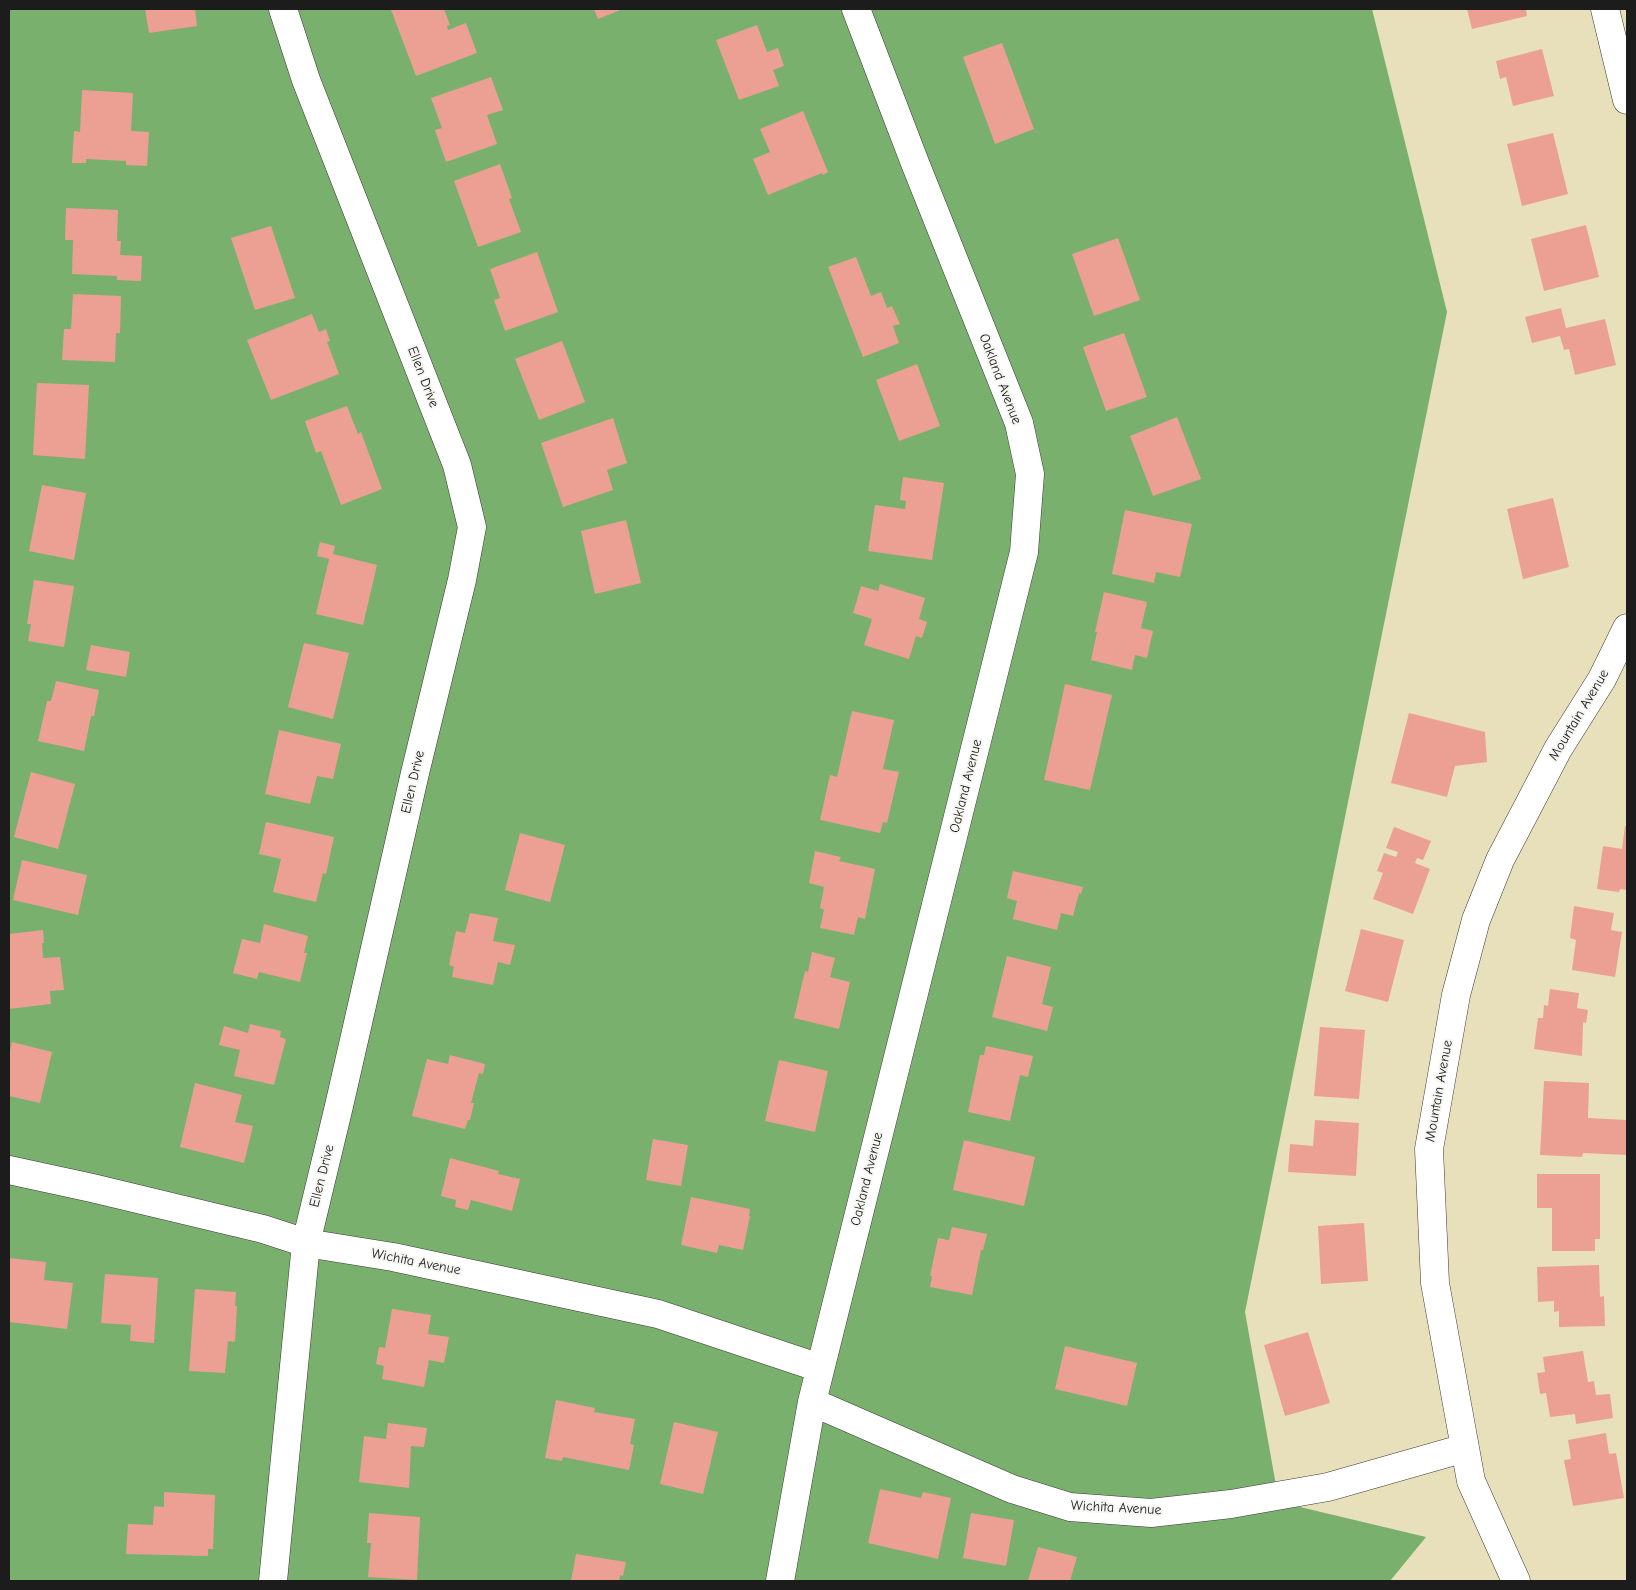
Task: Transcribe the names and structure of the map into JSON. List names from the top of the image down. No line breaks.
{"streets":{"street":["Ellen Drive","Oakland Avenue","Mountain Avenue","Wichita Avenue"]},"crossings":[["Ellen Drive","Wichita Avenue"],["Oakland Avenue","Wichita Avenue"],["Mountain Avenue","Wichita Avenue"]]}
